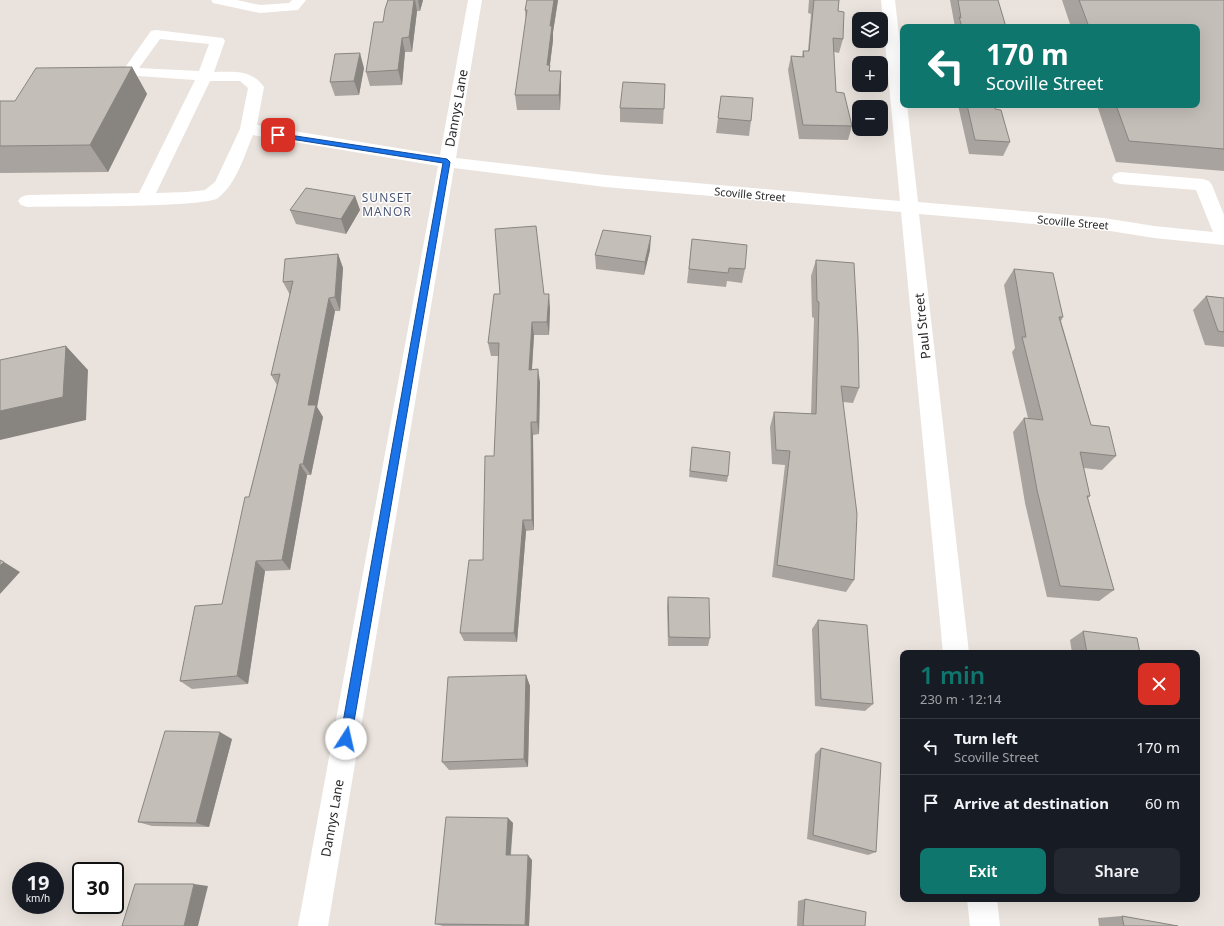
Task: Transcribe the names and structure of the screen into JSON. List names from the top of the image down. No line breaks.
{"streets":{"street":["Dannys Lane","Scoville Street","Paul Street"]},"crossings":[["Dannys Lane","Scoville Street"],["Scoville Street","Paul Street"]],"districts":["SUNSET MANOR"],"page":{"map_buttons":["+","−"],"turn":["170 m","Scoville Street"],"heading":["1 min","230 m · 12:14"],"list":[{"name":"Turn left","note":"Scoville Street","value":"170 m"},{"name":"Arrive at destination","value":"60 m"}],"buttons":["Exit","Share"],"speed":"19 km/h","limit":"30"}}
